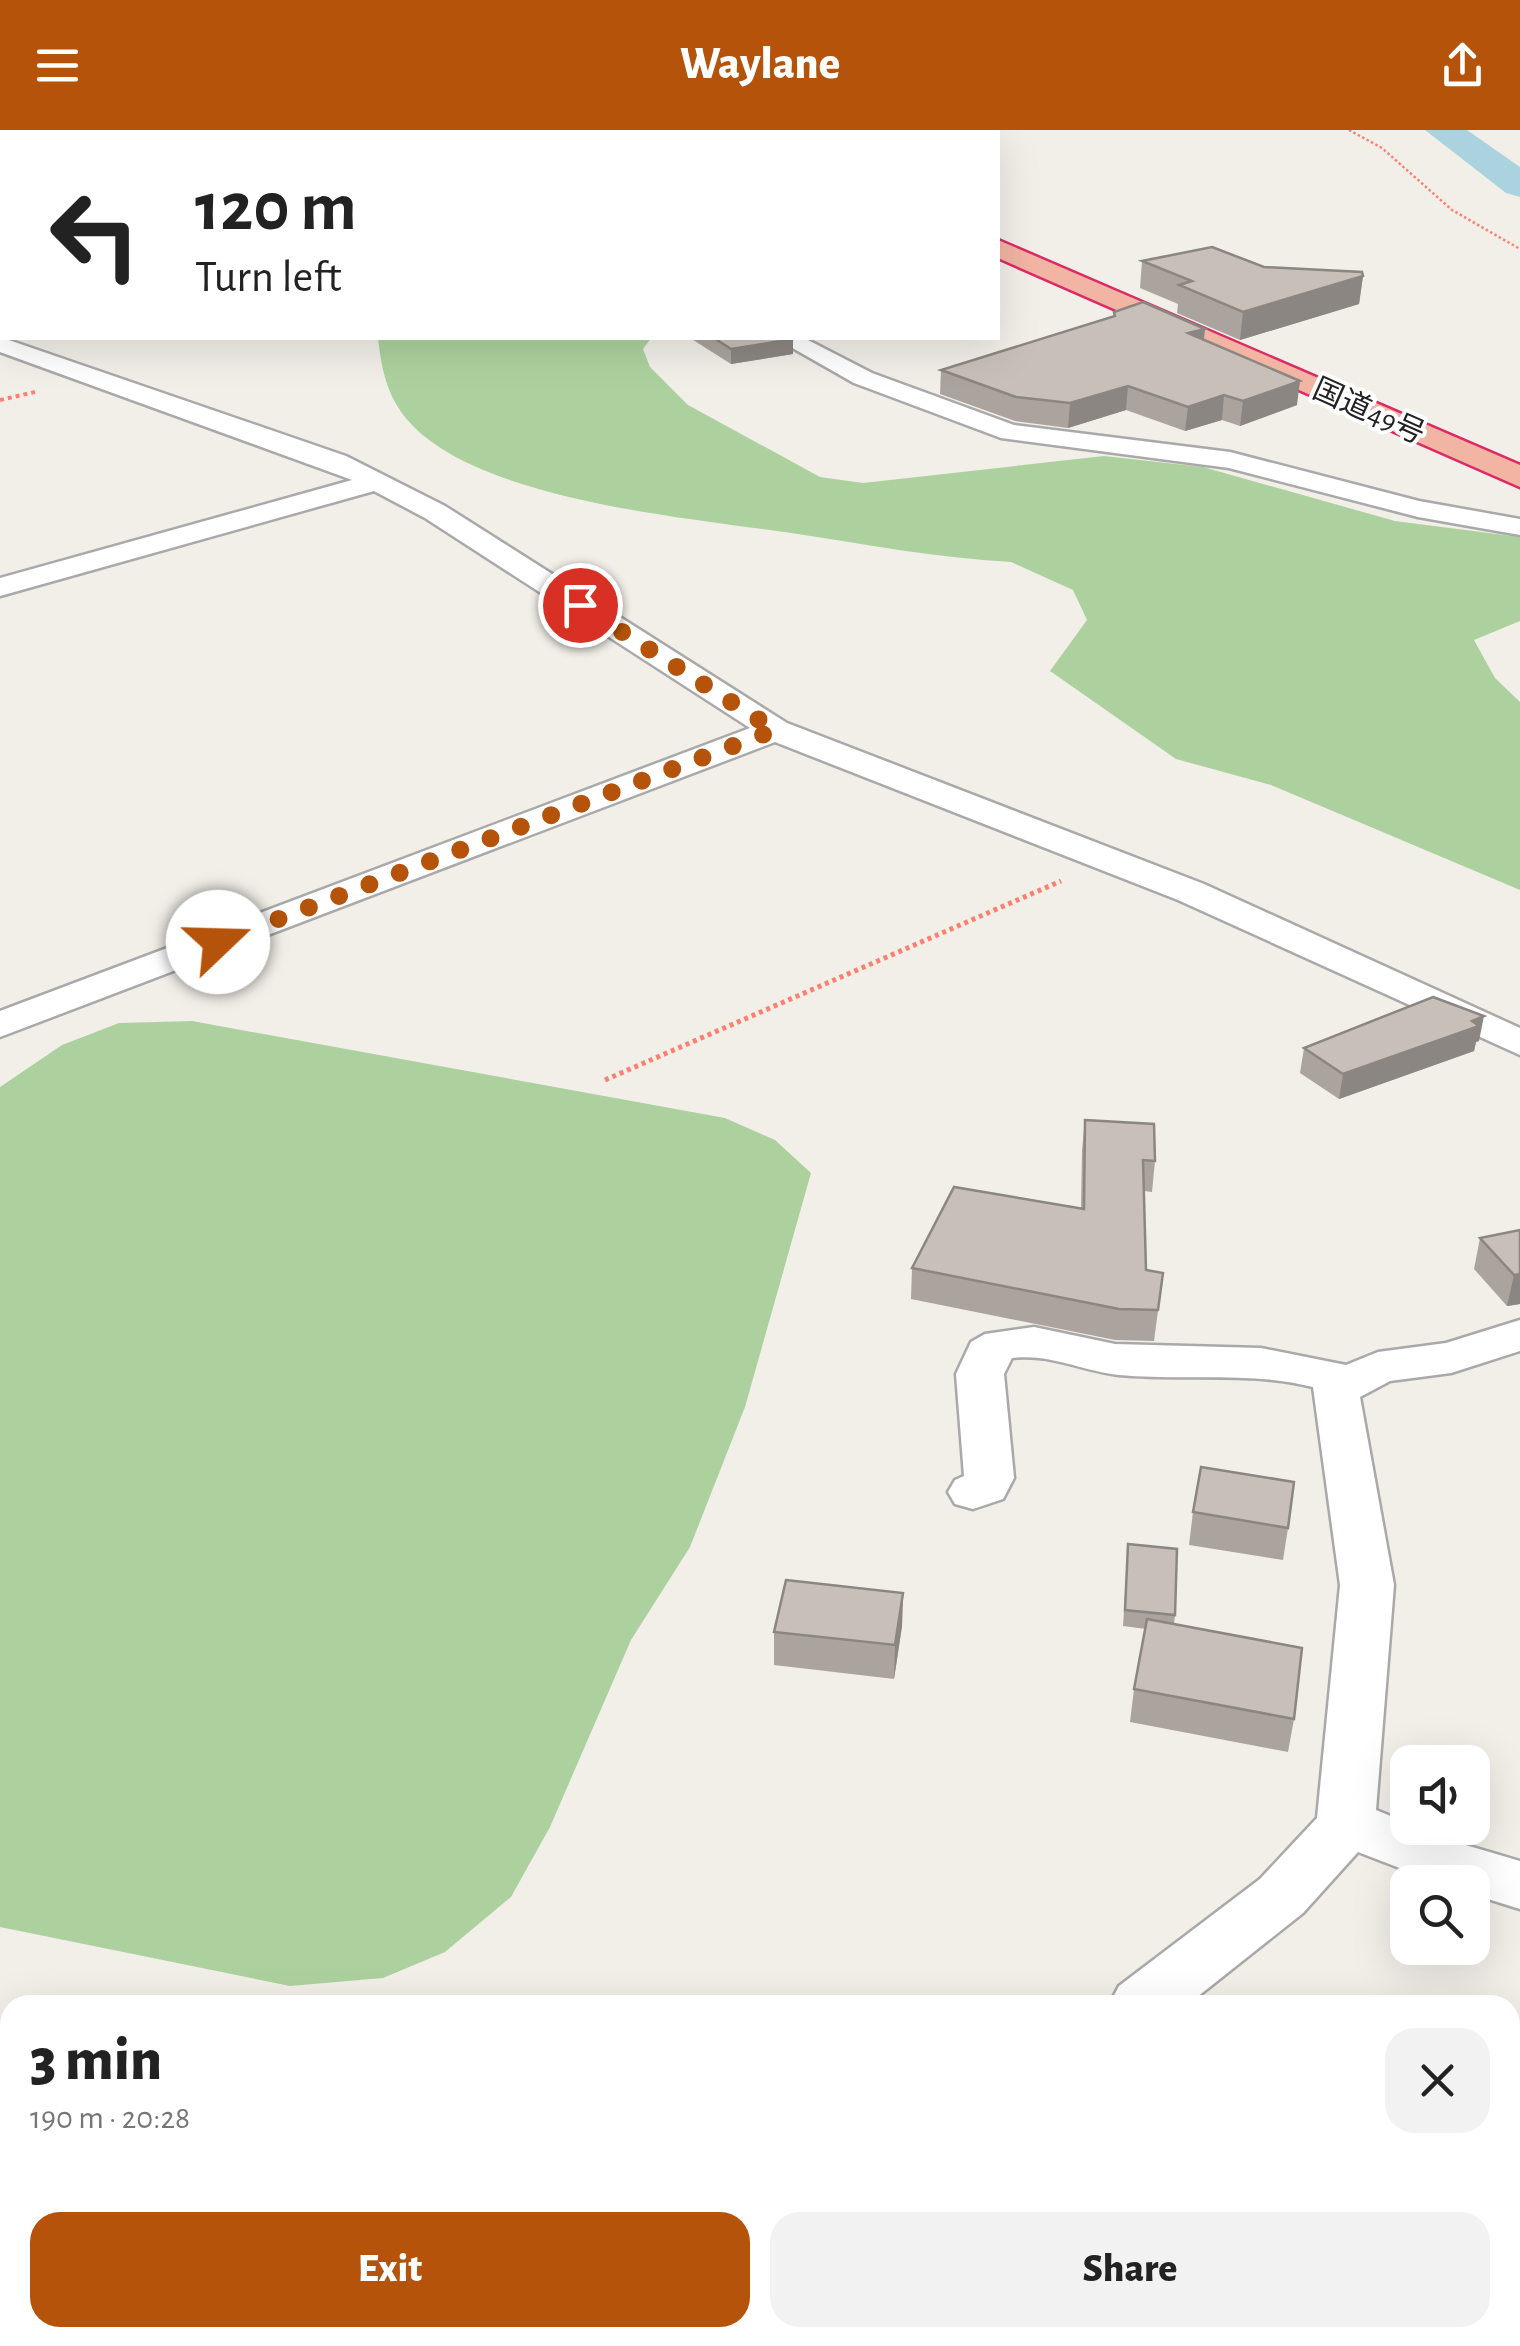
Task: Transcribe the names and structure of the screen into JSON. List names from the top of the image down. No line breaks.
{"streets":{"highway":["国道49号"]},"page":{"header":"Waylane","turn":["120 m","Turn left"],"heading":["3 min","190 m · 20:28"],"buttons":["Exit","Share"]}}
